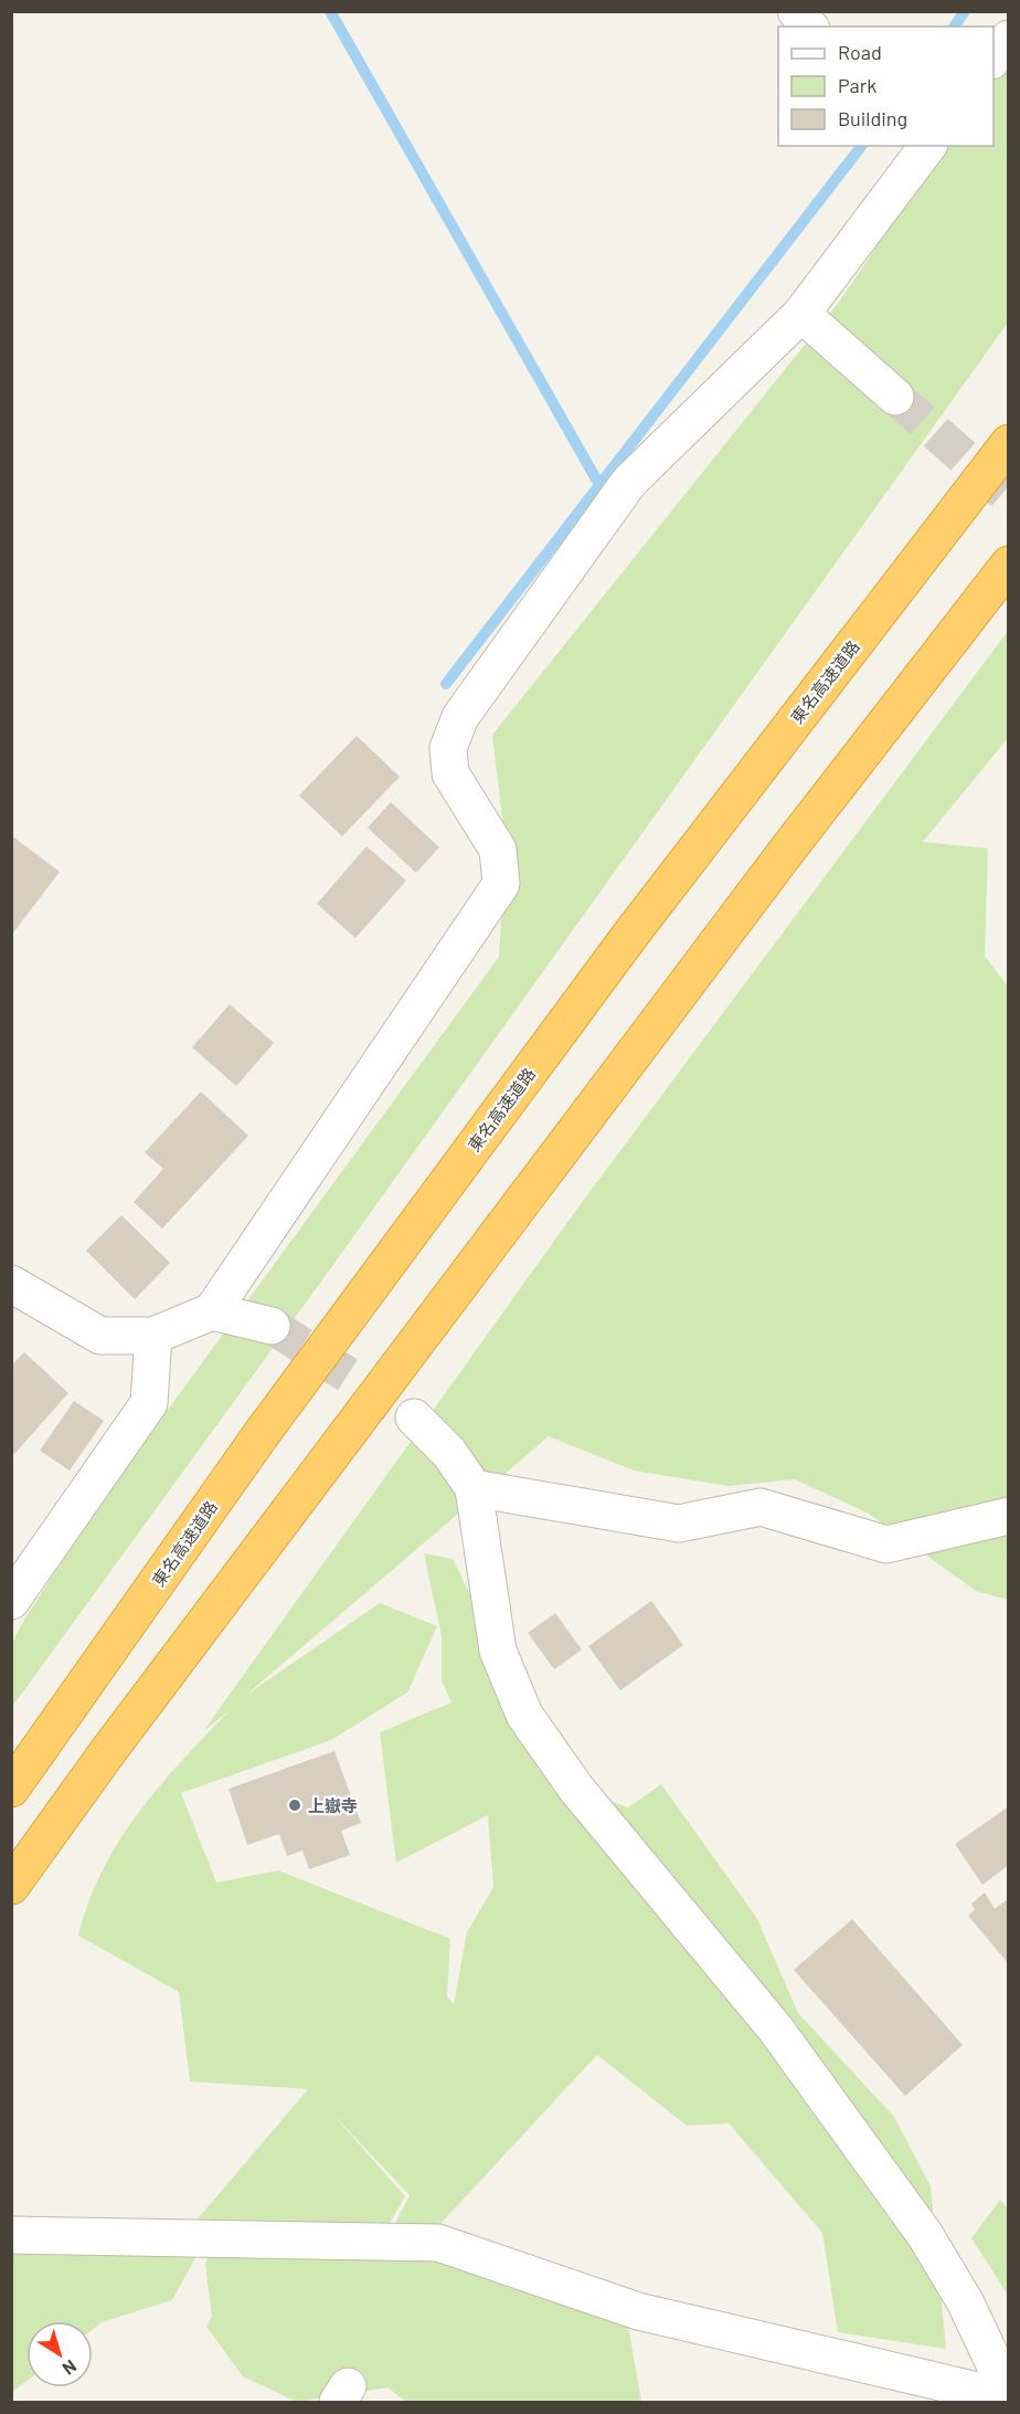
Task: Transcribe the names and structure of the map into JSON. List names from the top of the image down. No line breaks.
{"streets":{"highway":["東名高速道路"]},"places":["上嶽寺"],"legend":["Road","Park","Building"],"north":"bottom right"}
